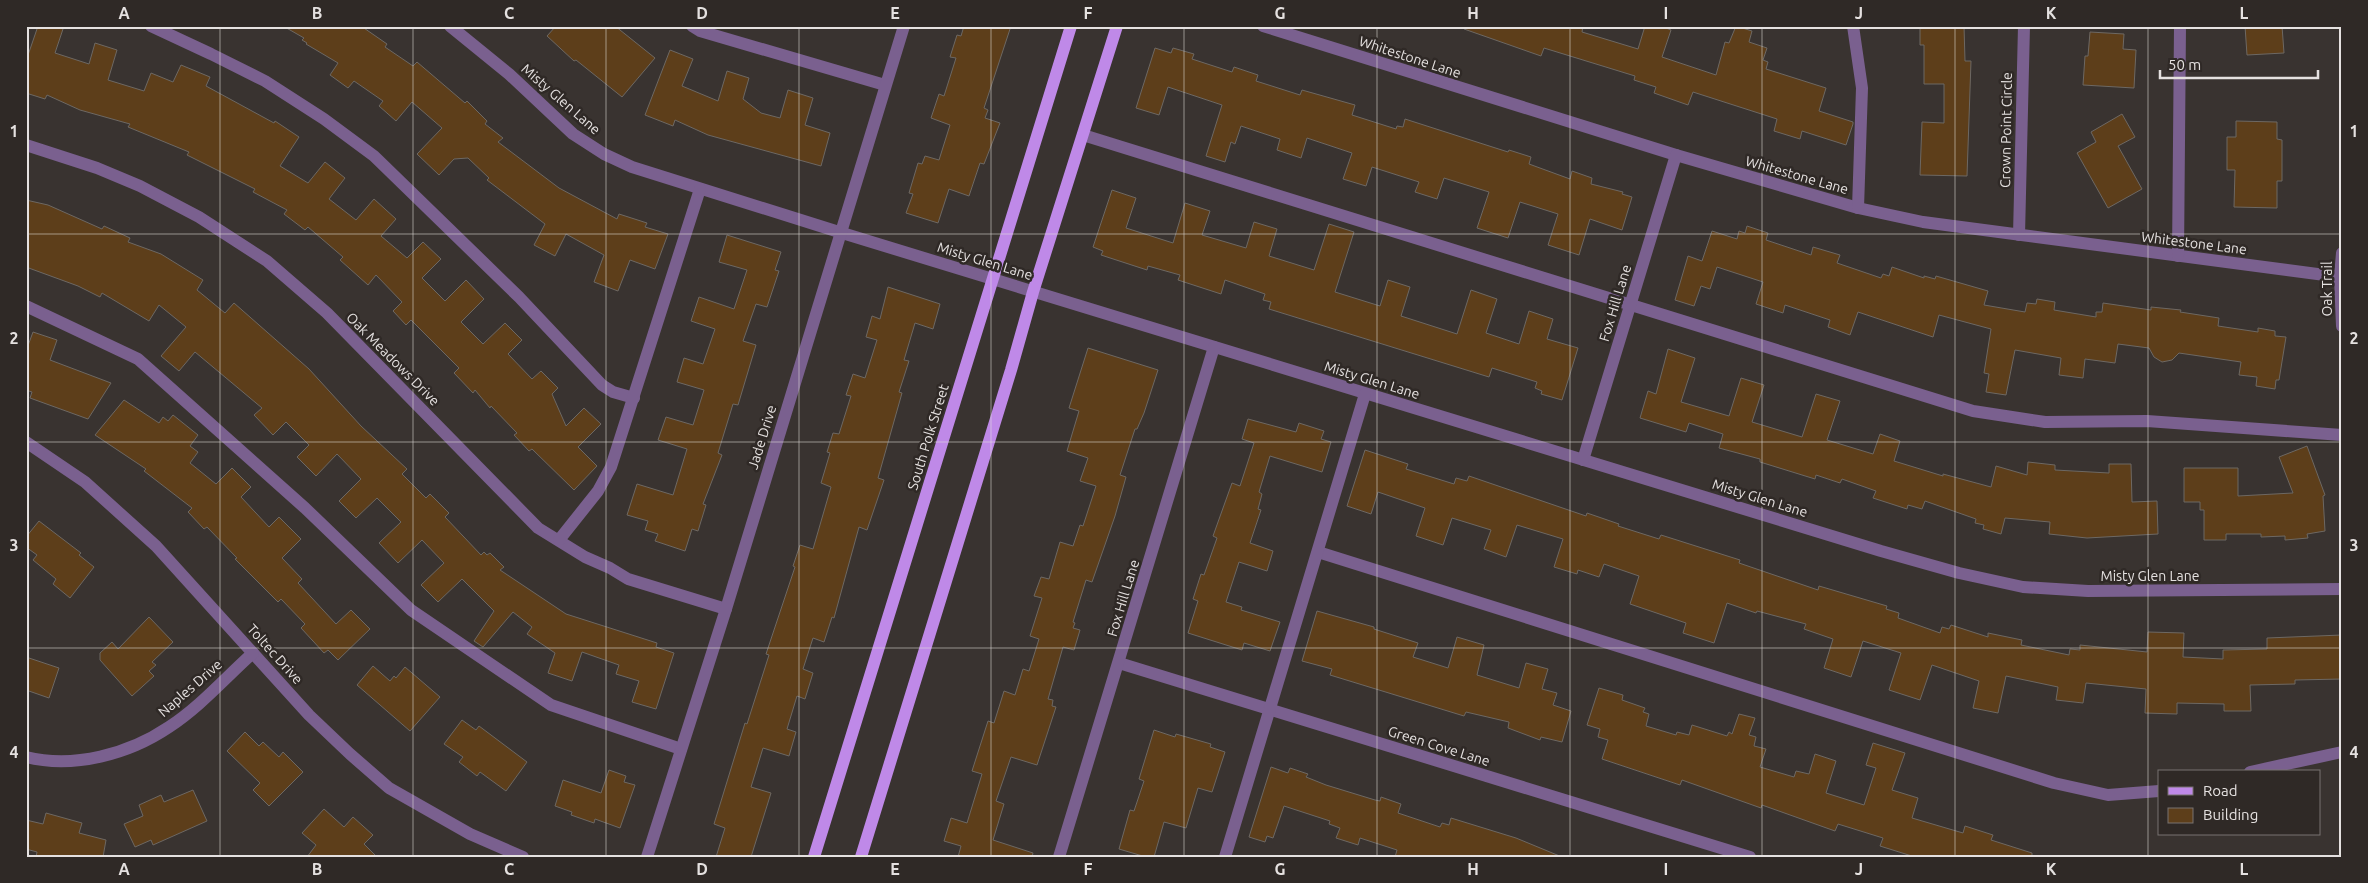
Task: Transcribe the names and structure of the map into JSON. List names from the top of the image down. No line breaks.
{"streets":{"main road":["South Polk Street"],"street":["Whitestone Lane","Misty Glen Lane","Crown Point Circle","Oak Trail","Fox Hill Lane","Oak Meadows Drive","Jade Drive","Toltec Drive","Naples Drive","Green Cove Lane"]},"crossings":[["Whitestone Lane","Crown Point Circle"],["Whitestone Lane","Oak Trail"],["Whitestone Lane","Fox Hill Lane"],["Misty Glen Lane","Fox Hill Lane"],["Misty Glen Lane","Jade Drive"],["Misty Glen Lane","South Polk Street"],["Fox Hill Lane","Green Cove Lane"],["Oak Meadows Drive","Jade Drive"],["Toltec Drive","Naples Drive"]],"legend":["Road","Building"],"scale_bar":"50 m","grid":{"columns":["A","B","C","D","E","F","G","H","I","J","K","L"],"rows":["1","2","3","4"]}}
